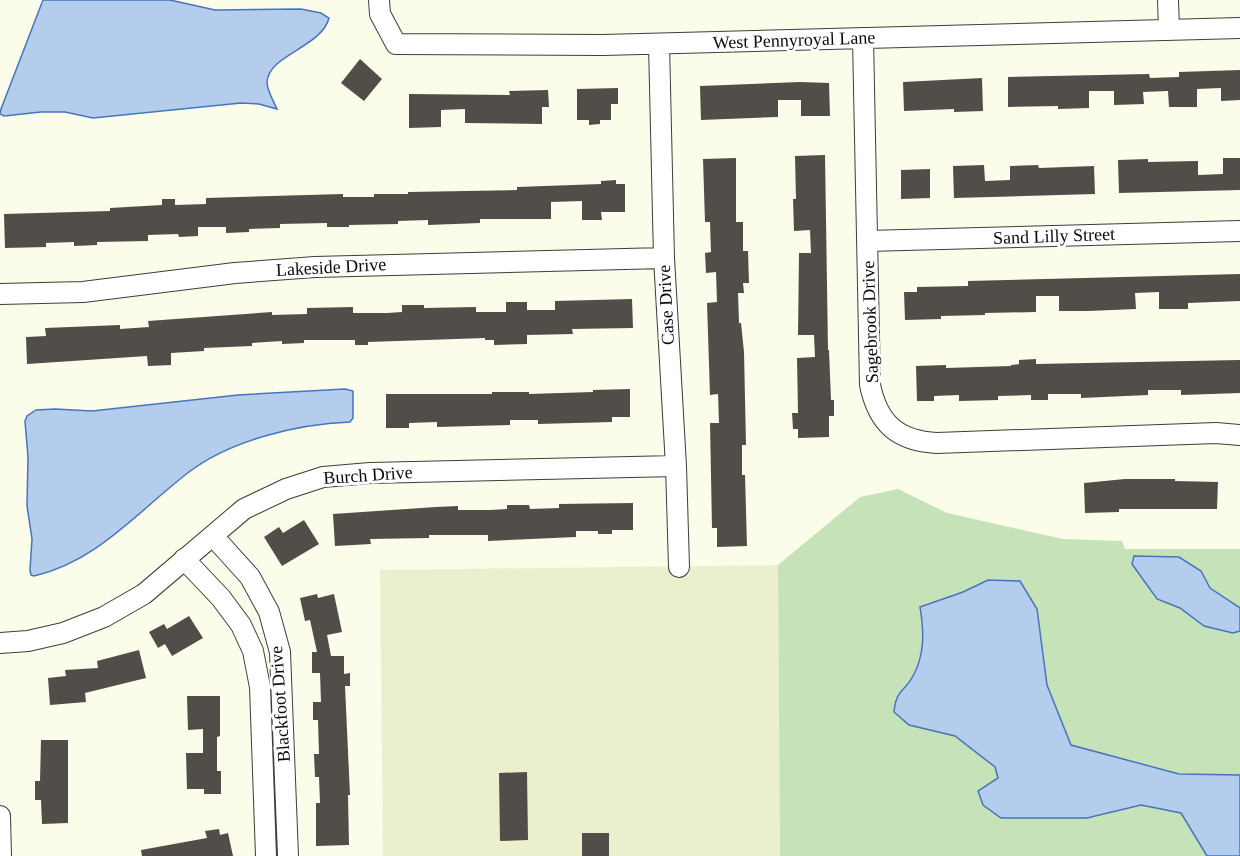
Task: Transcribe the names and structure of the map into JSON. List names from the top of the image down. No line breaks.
{"streets":{"street":["West Pennyroyal Lane","Sand Lilly Street","Lakeside Drive","Case Drive","Sagebrook Drive","Burch Drive","Blackfoot Drive"]},"crossings":[["West Pennyroyal Lane","Case Drive"],["West Pennyroyal Lane","Sagebrook Drive"],["Sand Lilly Street","Sagebrook Drive"],["Lakeside Drive","Case Drive"],["Case Drive","Burch Drive"],["Burch Drive","Blackfoot Drive"]]}
